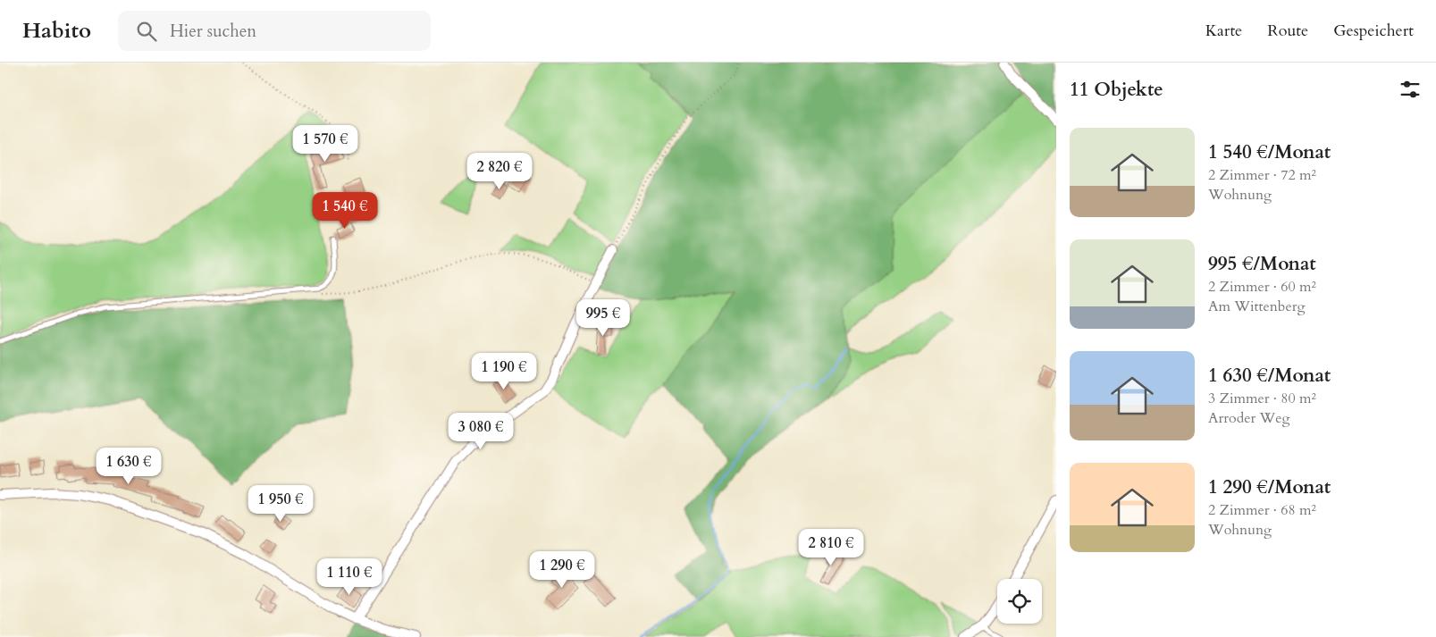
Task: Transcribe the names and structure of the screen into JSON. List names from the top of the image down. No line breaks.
{"page":{"header":"Habito","search":"Hier suchen","nav":["Karte","Route","Gespeichert"],"heading":"11 Objekte","list":[{"name":"1 540 €/Monat","note":"2 Zimmer · 72 m² · Wohnung"},{"name":"995 €/Monat","note":"2 Zimmer · 60 m² · Am Wittenberg"},{"name":"1 630 €/Monat","note":"3 Zimmer · 80 m² · Arroder Weg"},{"name":"1 290 €/Monat","note":"2 Zimmer · 68 m² · Wohnung"}],"price":["1 570 €","2 820 €","1 540 €","995 €","1 190 €","3 080 €","1 630 €","1 950 €","2 810 €","1 290 €","1 110 €"]}}
